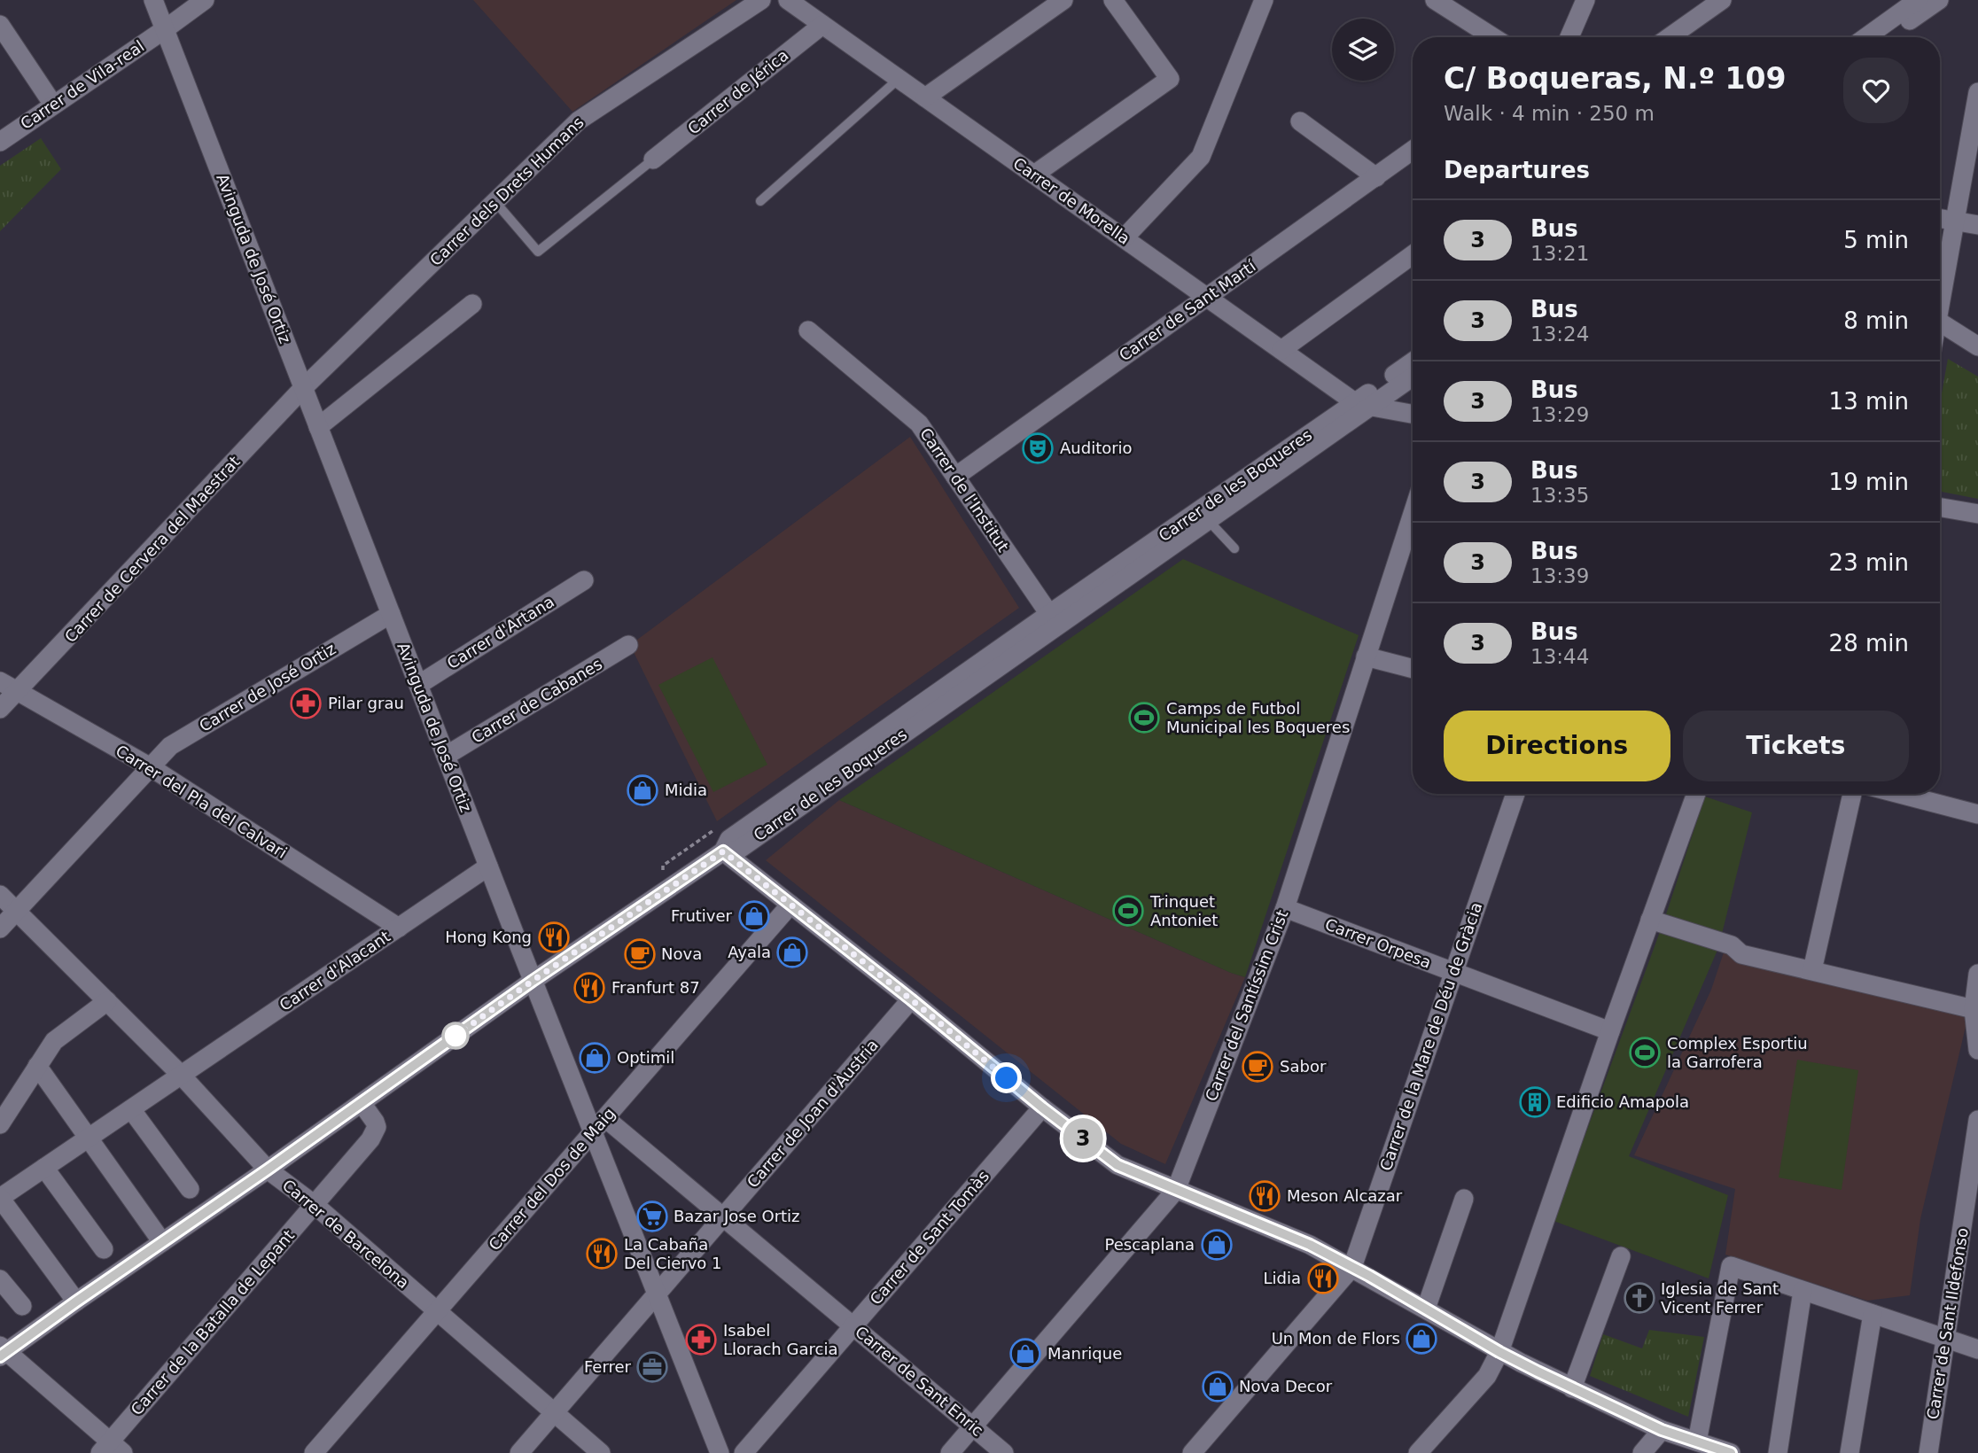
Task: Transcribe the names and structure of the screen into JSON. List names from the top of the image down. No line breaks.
{"streets":{"street":["Carrer de Vila-real","Carrer de Jérica","Carrer dels Drets Humans","Carrer de Morella","Avinguda de José Ortiz","Carrer de Sant Martí","Carrer de les Boqueres","Carrer de l'Institut","Carrer de Cervera del Maestrat","Carrer d'Artana","Carrer de José Ortiz","Carrer de Cabanes","Carrer del Pla del Calvari","Carrer Orpesa","Carrer d'Alacant","Carrer del Santíssim Crist","Carrer de la Mare de Déu de Gràcia","Carrer de Joan d'Àustria","Carrer del Dos de Maig","Carrer de Barcelona","Carrer de Sant Tomàs","Carrer de la Batalla de Lepant","Carrer de Sant Ildefonso","Carrer de Sant Enric"]},"crossings":[["Carrer de Vila-real","Avinguda de José Ortiz"],["Carrer de Jérica","Carrer de Morella"],["Carrer dels Drets Humans","Avinguda de José Ortiz"],["Carrer dels Drets Humans","Carrer de Cervera del Maestrat"],["Carrer de Morella","Carrer de Sant Martí"],["Carrer de Morella","Carrer de les Boqueres"],["Avinguda de José Ortiz","Carrer de les Boqueres"],["Avinguda de José Ortiz","Carrer de Cervera del Maestrat"],["Avinguda de José Ortiz","Carrer d'Artana"],["Avinguda de José Ortiz","Carrer de José Ortiz"],["Avinguda de José Ortiz","Carrer de Cabanes"],["Avinguda de José Ortiz","Carrer d'Alacant"],["Avinguda de José Ortiz","Carrer de Joan d'Àustria"],["Avinguda de José Ortiz","Carrer del Dos de Maig"],["Carrer de Sant Martí","Carrer de l'Institut"],["Carrer de les Boqueres","Carrer de l'Institut"],["Carrer de les Boqueres","Carrer de Barcelona"],["Carrer de les Boqueres","Carrer de la Batalla de Lepant"],["Carrer de Cervera del Maestrat","Carrer del Pla del Calvari"],["Carrer de José Ortiz","Carrer del Pla del Calvari"],["Carrer de José Ortiz","Carrer de Barcelona"],["Carrer del Pla del Calvari","Carrer d'Alacant"],["Carrer Orpesa","Carrer del Santíssim Crist"],["Carrer Orpesa","Carrer de la Mare de Déu de Gràcia"],["Carrer d'Alacant","Carrer de Barcelona"],["Carrer del Santíssim Crist","Carrer de Sant Enric"],["Carrer de Joan d'Àustria","Carrer de Barcelona"],["Carrer de Joan d'Àustria","Carrer de Sant Enric"],["Carrer del Dos de Maig","Carrer de Barcelona"],["Carrer del Dos de Maig","Carrer de Sant Enric"],["Carrer de Barcelona","Carrer de la Batalla de Lepant"],["Carrer de Sant Tomàs","Carrer de Sant Enric"]],"places":{"theatre":["Auditorio"],"pharmacy":["Pilar grau","Isabel Llorach Garcia"],"sports":["Camps de Futbol Municipal les Boqueres","Trinquet Antoniet","Complex Esportiu la Garrofera"],"shop":["Midia","Frutiver","Ayala","Optimil","Pescaplana","Un Mon de Flors","Manrique","Nova Decor"],"restaurant":["Hong Kong","Franfurt 87","Meson Alcazar","La Cabaña Del Ciervo 1","Lidia"],"cafe":["Nova","Sabor"],"building":["Edificio Amapola"],"supermarket":["Bazar Jose Ortiz"],"church":["Iglesia de Sant Vicent Ferrer"],"office":["Ferrer"]},"lines":["bus line 3"],"page":{"on_map":"3","heading":[["C/ Boqueras, N.º 109","Walk · 4 min · 250 m"],"Departures"],"list":[{"mark":"3","name":"Bus","note":"13:21","value":"5 min"},{"mark":"3","name":"Bus","note":"13:24","value":"8 min"},{"mark":"3","name":"Bus","note":"13:29","value":"13 min"},{"mark":"3","name":"Bus","note":"13:35","value":"19 min"},{"mark":"3","name":"Bus","note":"13:39","value":"23 min"},{"mark":"3","name":"Bus","note":"13:44","value":"28 min"}],"buttons":["Directions","Tickets"]}}
